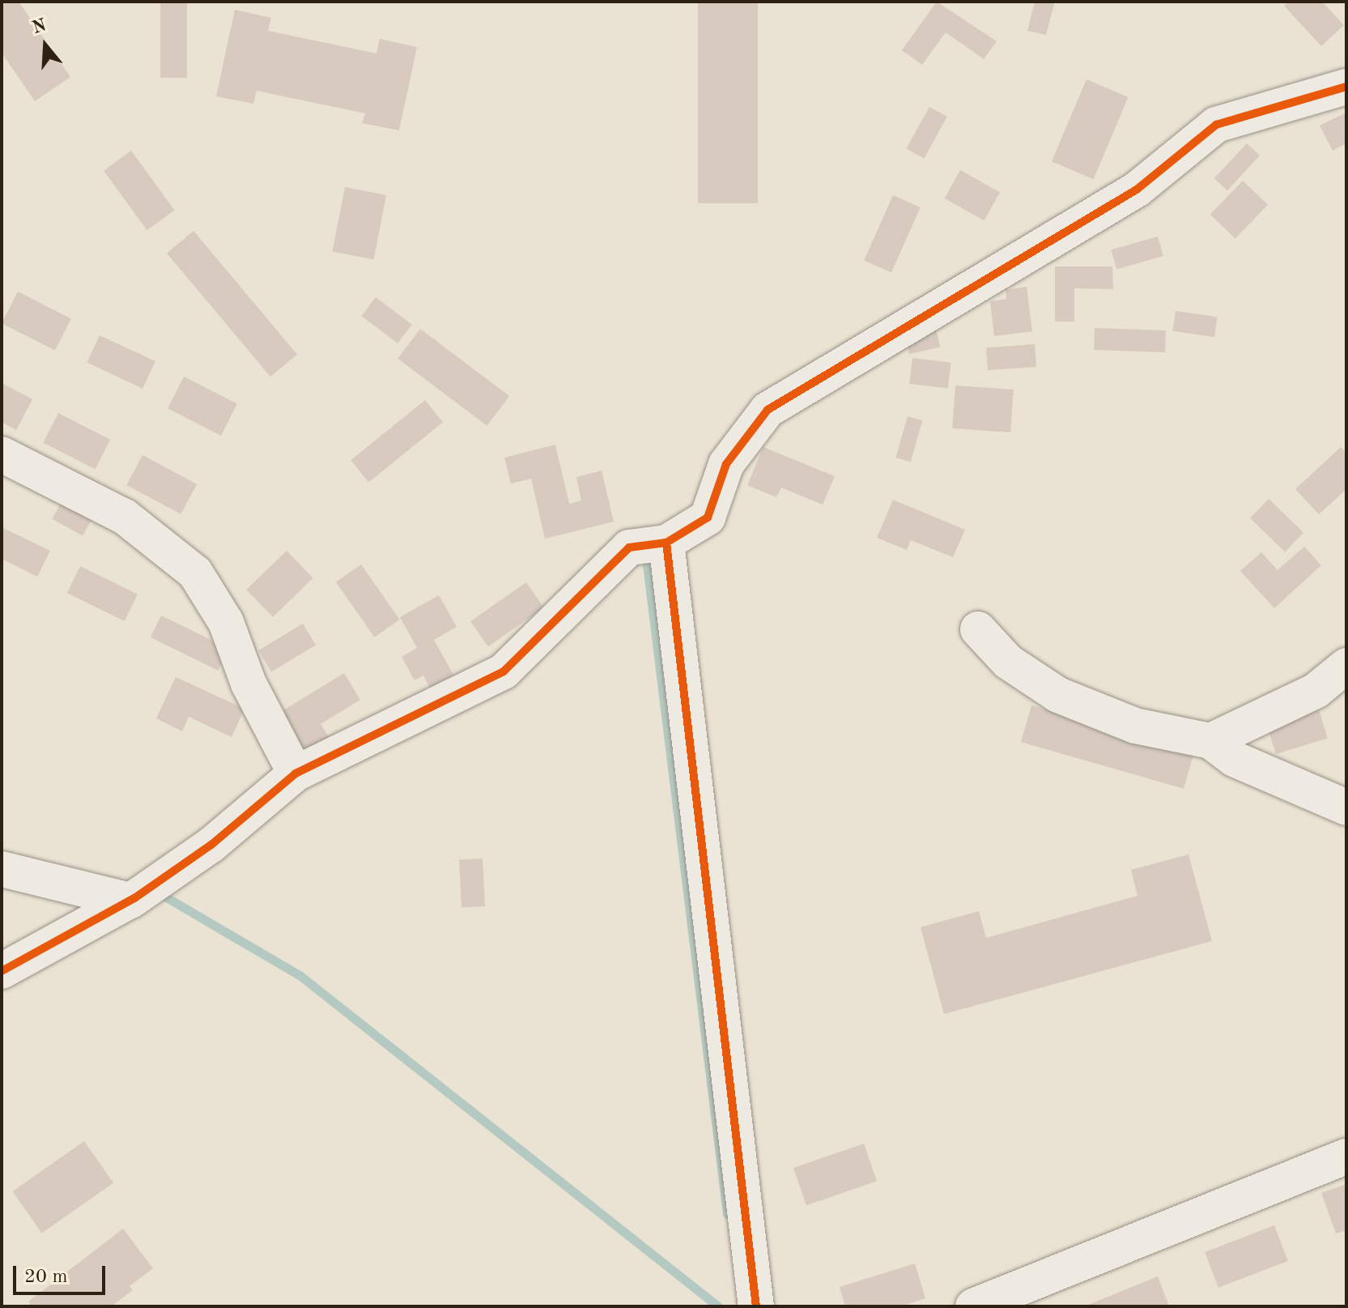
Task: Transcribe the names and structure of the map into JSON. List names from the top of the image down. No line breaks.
{"scale_bar":"20 m","north":"top"}
